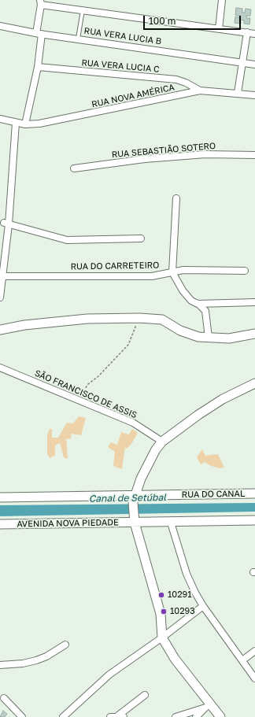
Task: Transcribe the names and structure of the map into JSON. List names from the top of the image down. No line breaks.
{"streets":{"street":["RUA VERA LUCIA B","RUA VERA LUCIA C","RUA NOVA AMÉRICA","RUA SEBASTIÃO SOTERO","RUA DO CARRETEIRO","SÃO FRANCISCO DE ASSIS","RUA DO CANAL","AVENIDA NOVA PIEDADE"]},"crossings":[["RUA VERA LUCIA C","RUA NOVA AMÉRICA"]],"water":["Canal de Setúbal"],"places":["10291","10293"],"scale_bar":"100 m"}
